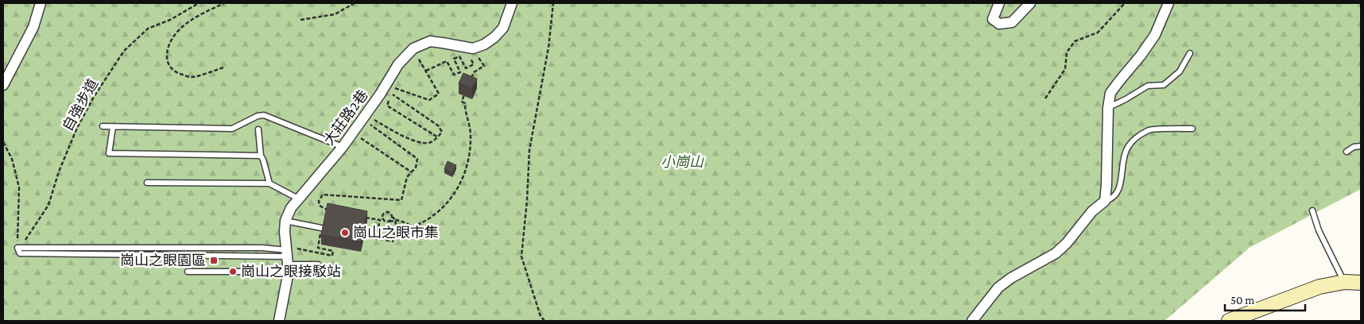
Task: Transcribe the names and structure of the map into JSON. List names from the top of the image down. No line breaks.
{"streets":{"street":["大莊路2巷"],"path":["自強步道"]},"parks":["小崗山"],"places":{"other":["崗山之眼市集","崗山之眼接駁站"],"transit":["崗山之眼園區"]},"scale_bar":"50 m"}
